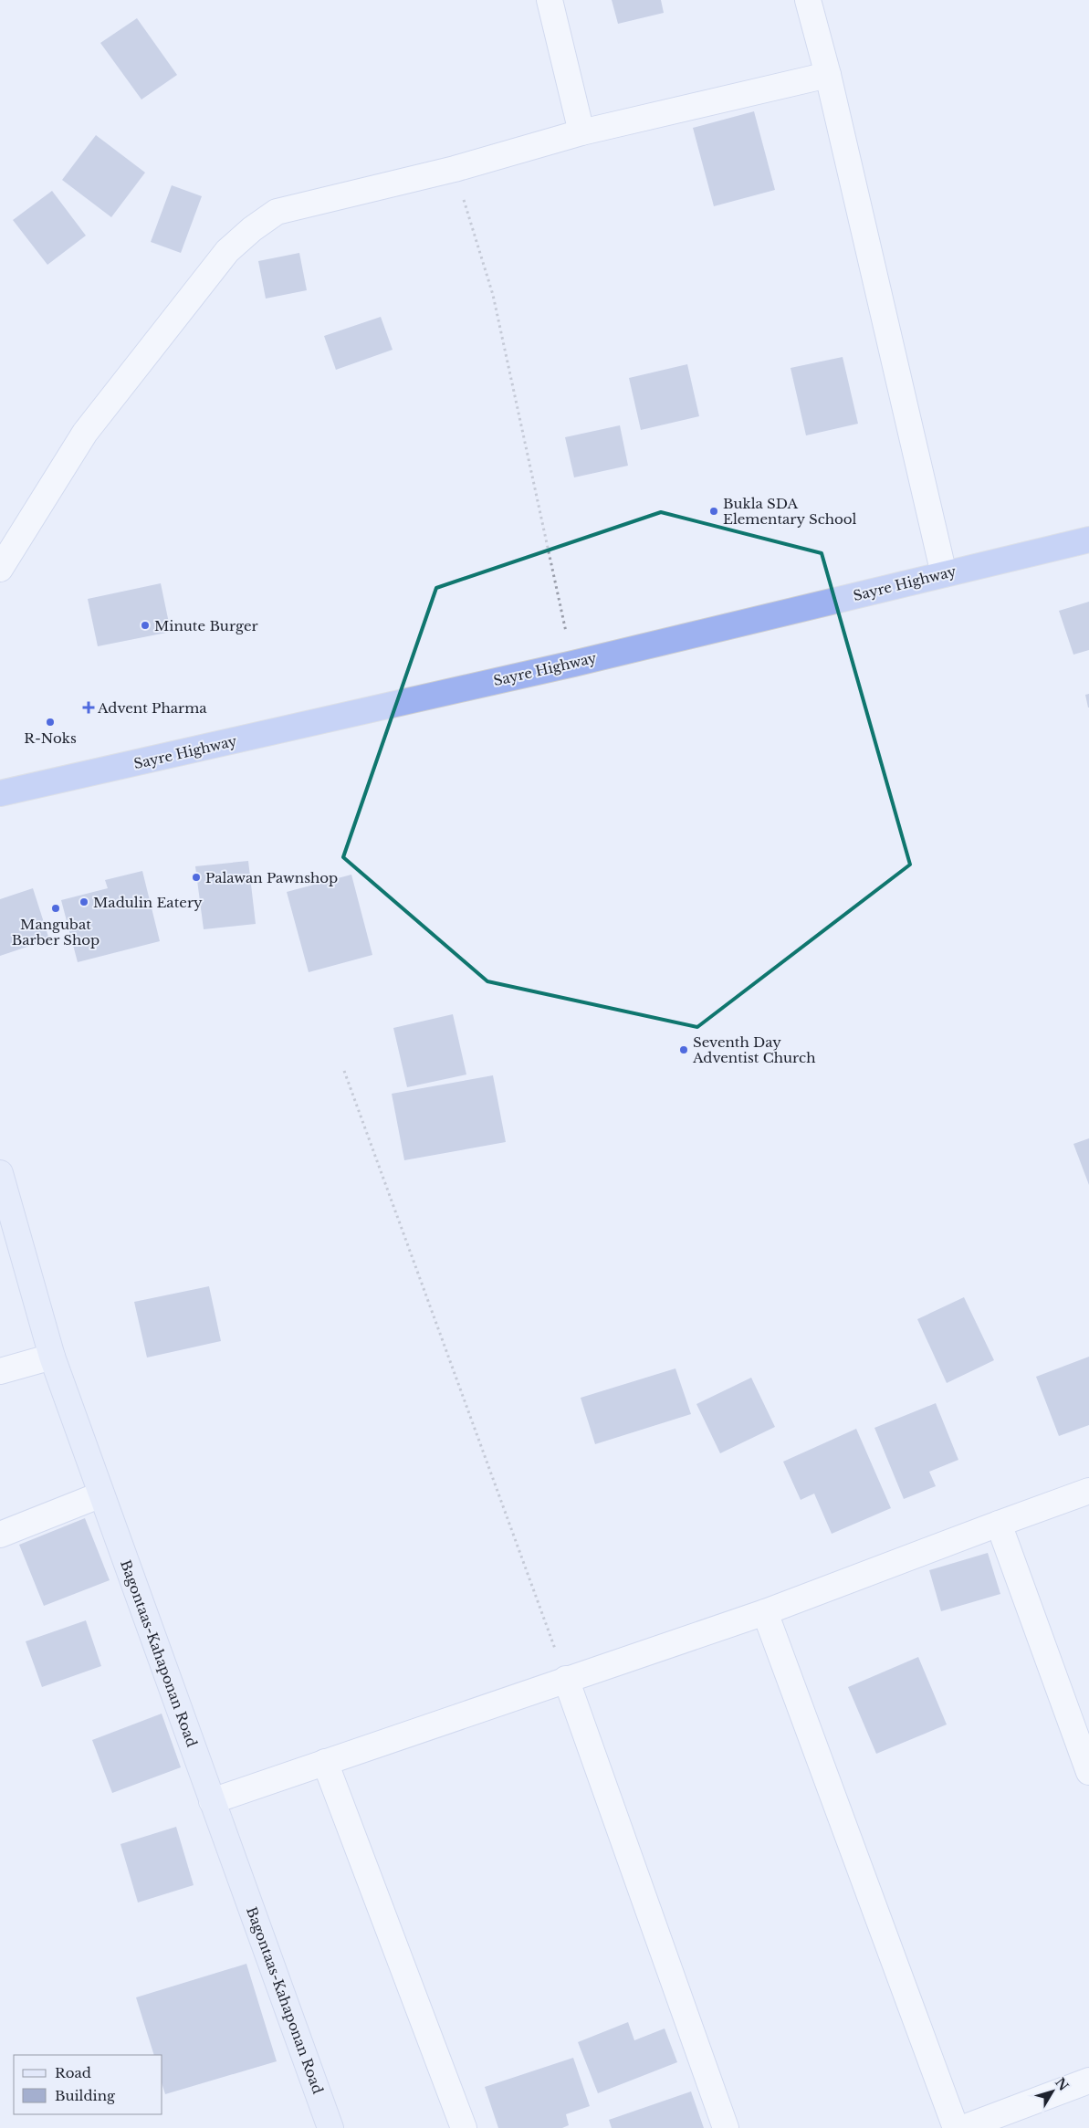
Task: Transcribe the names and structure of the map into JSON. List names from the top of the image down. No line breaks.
{"streets":{"highway":["Sayre Highway"],"main road":["Bagontaas-Kahaponan Road"]},"places":{"other":["Bukla SDA Elementary School","Minute Burger","R-Noks","Palawan Pawnshop","Madulin Eatery","Mangubat Barber Shop","Seventh Day Adventist Church"],"health":["Advent Pharma"]},"legend":["Road","Building"],"north":"top right"}
